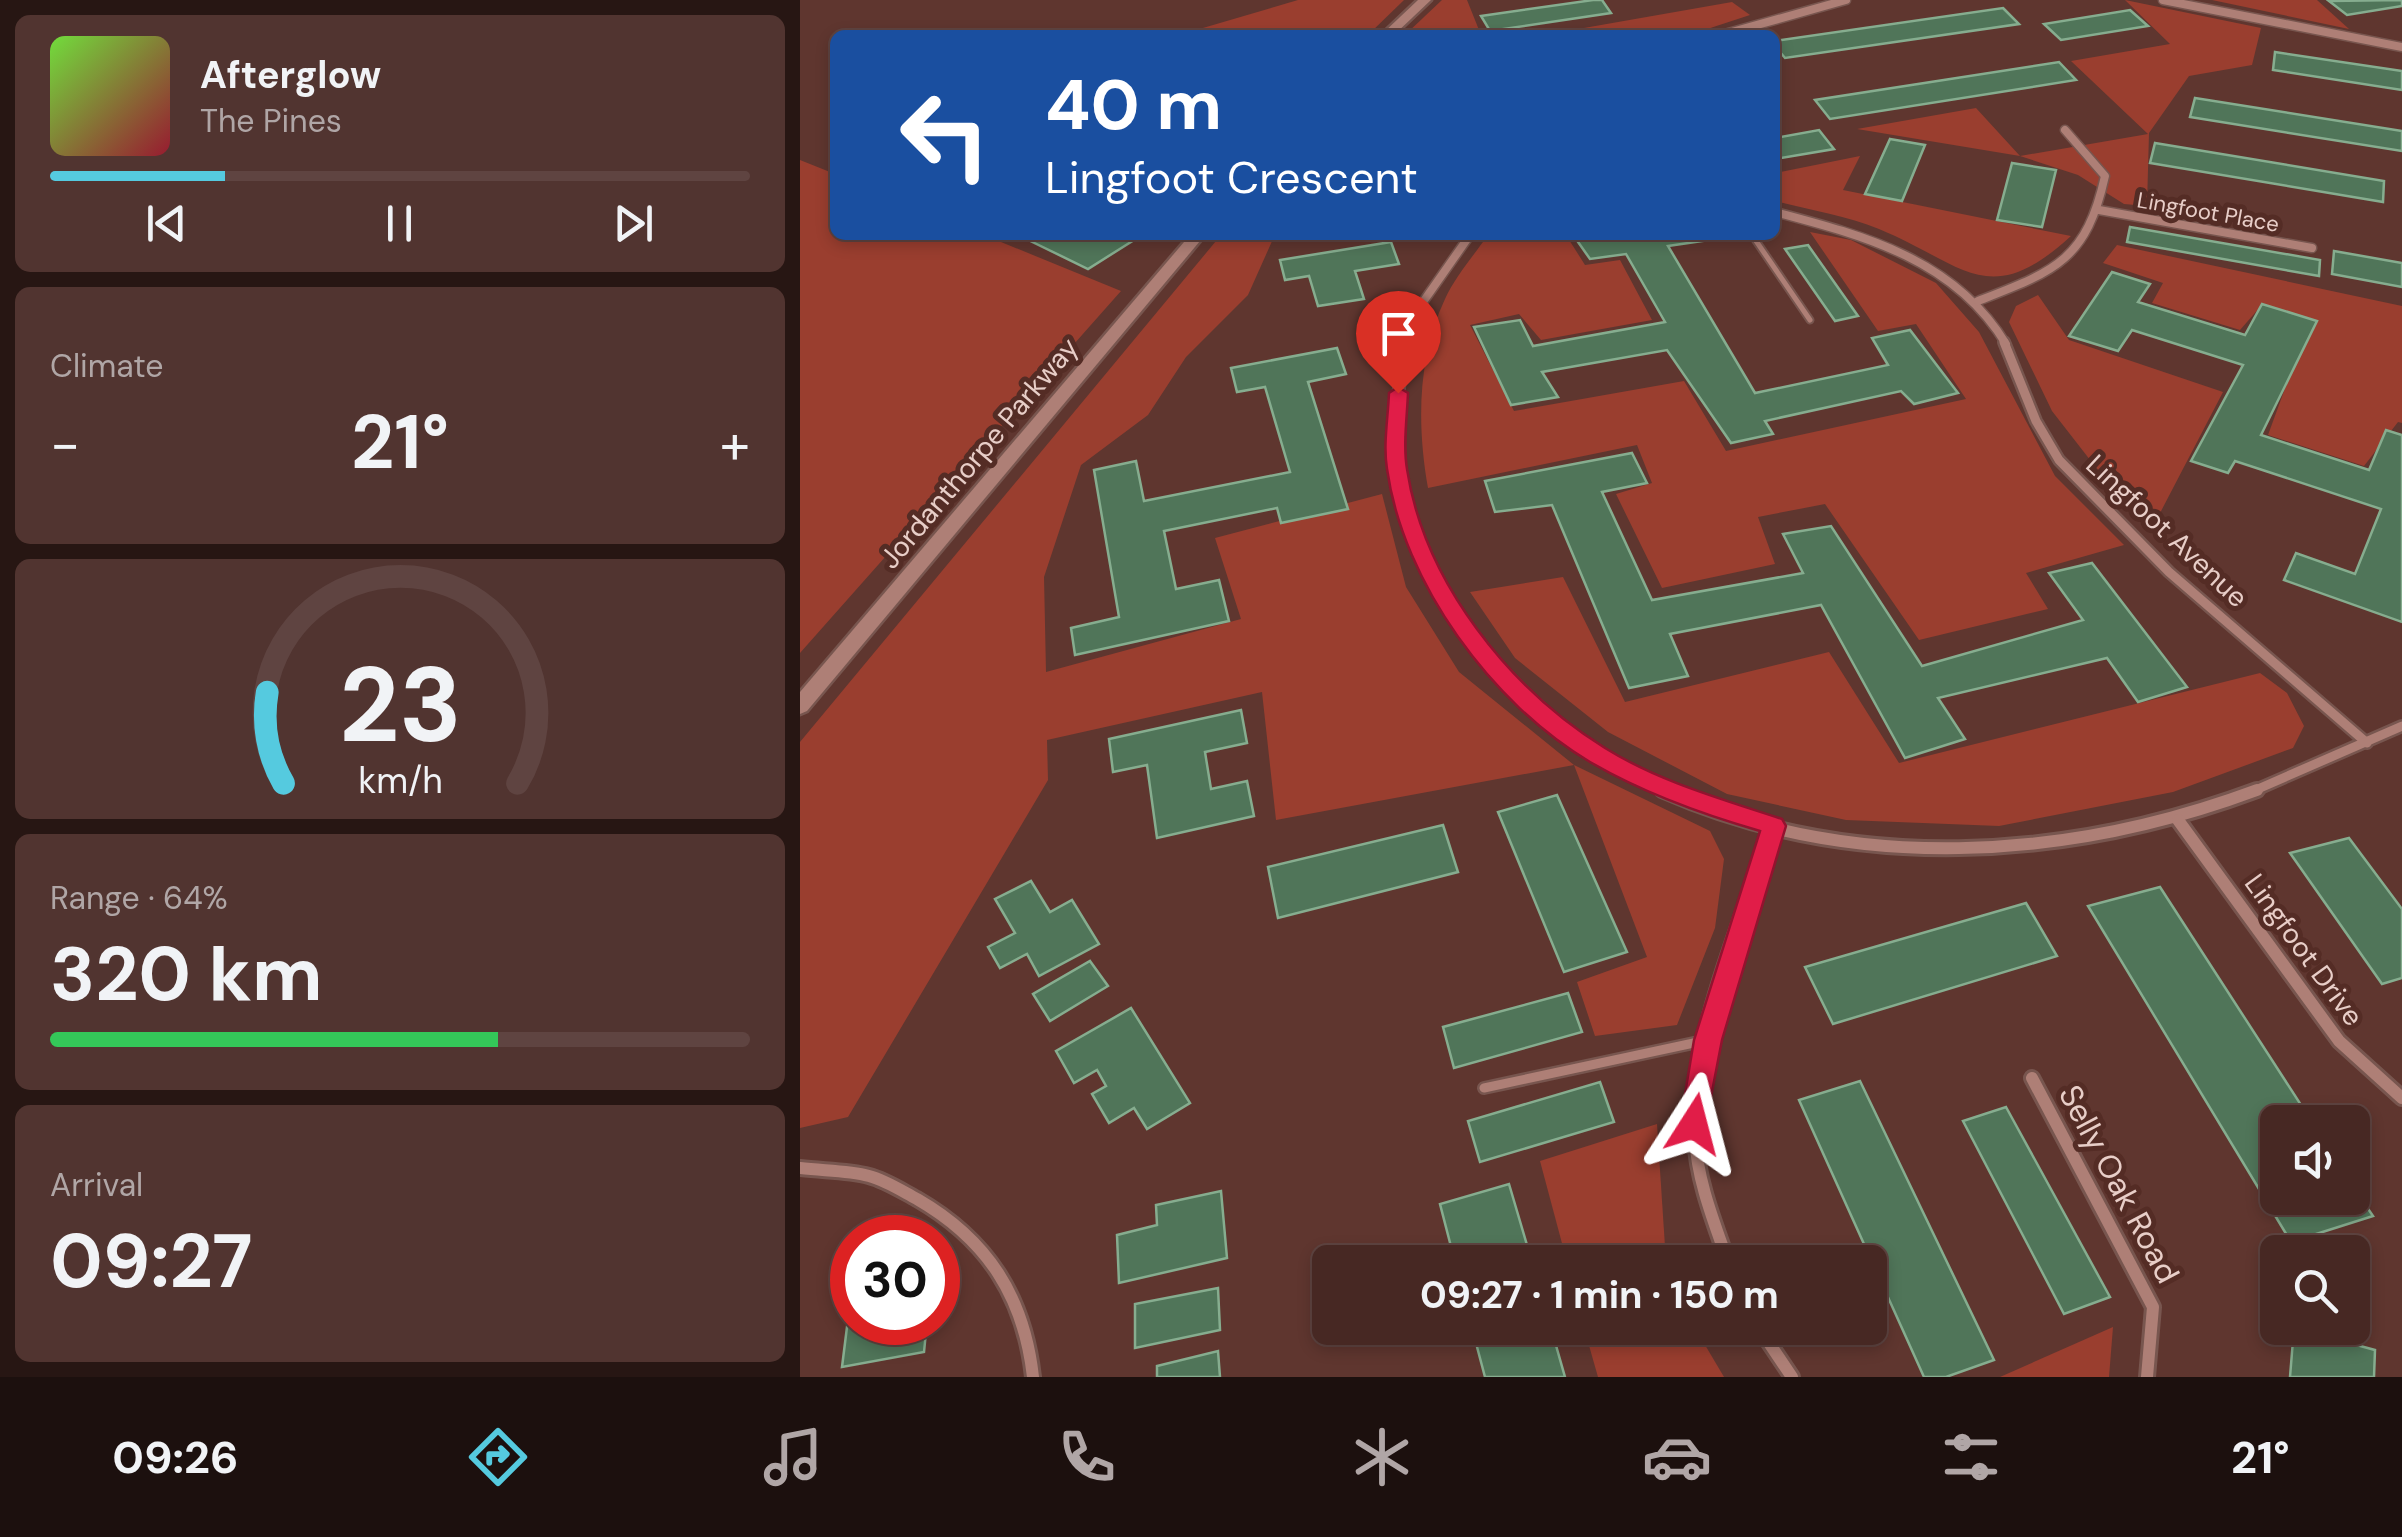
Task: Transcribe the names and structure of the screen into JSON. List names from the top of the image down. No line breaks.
{"streets":{"main road":["Jordanthorpe Parkway"],"street":["Lingfoot Place","Lingfoot Avenue","Lingfoot Drive","Selly Oak Road"]},"crossings":[["Lingfoot Place","Lingfoot Avenue"]],"page":{"turn":["40 m","Lingfoot Crescent"],"song":["Afterglow","The Pines"],"tile":["Climate",["Range · 64%","320 km"],["Arrival","09:27"]],"heat":["−","21°","+"],"limit":"30","trip":"09:27 · 1 min · 150 m","tabs":["09:26","21°"],"gauge":["23","km/h"]}}
